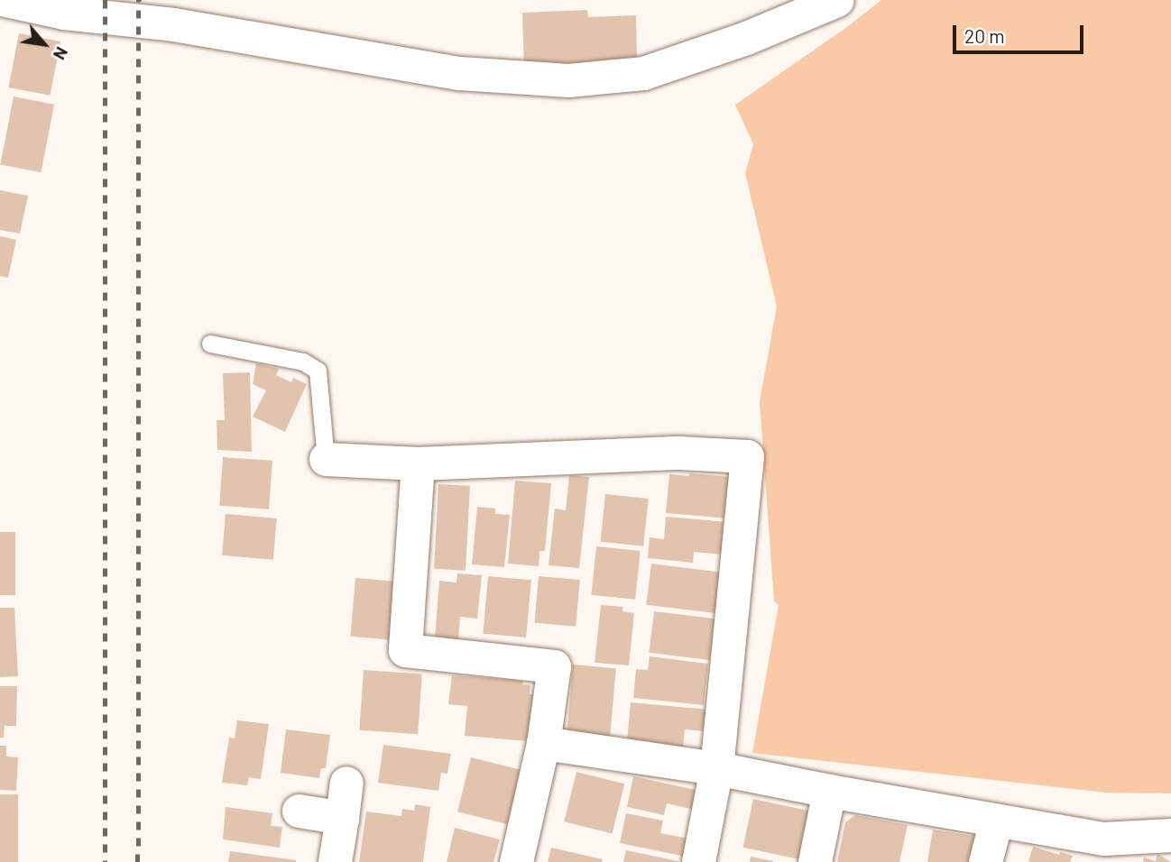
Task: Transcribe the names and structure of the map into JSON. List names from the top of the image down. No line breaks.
{"scale_bar":"20 m","north":"bottom right"}
